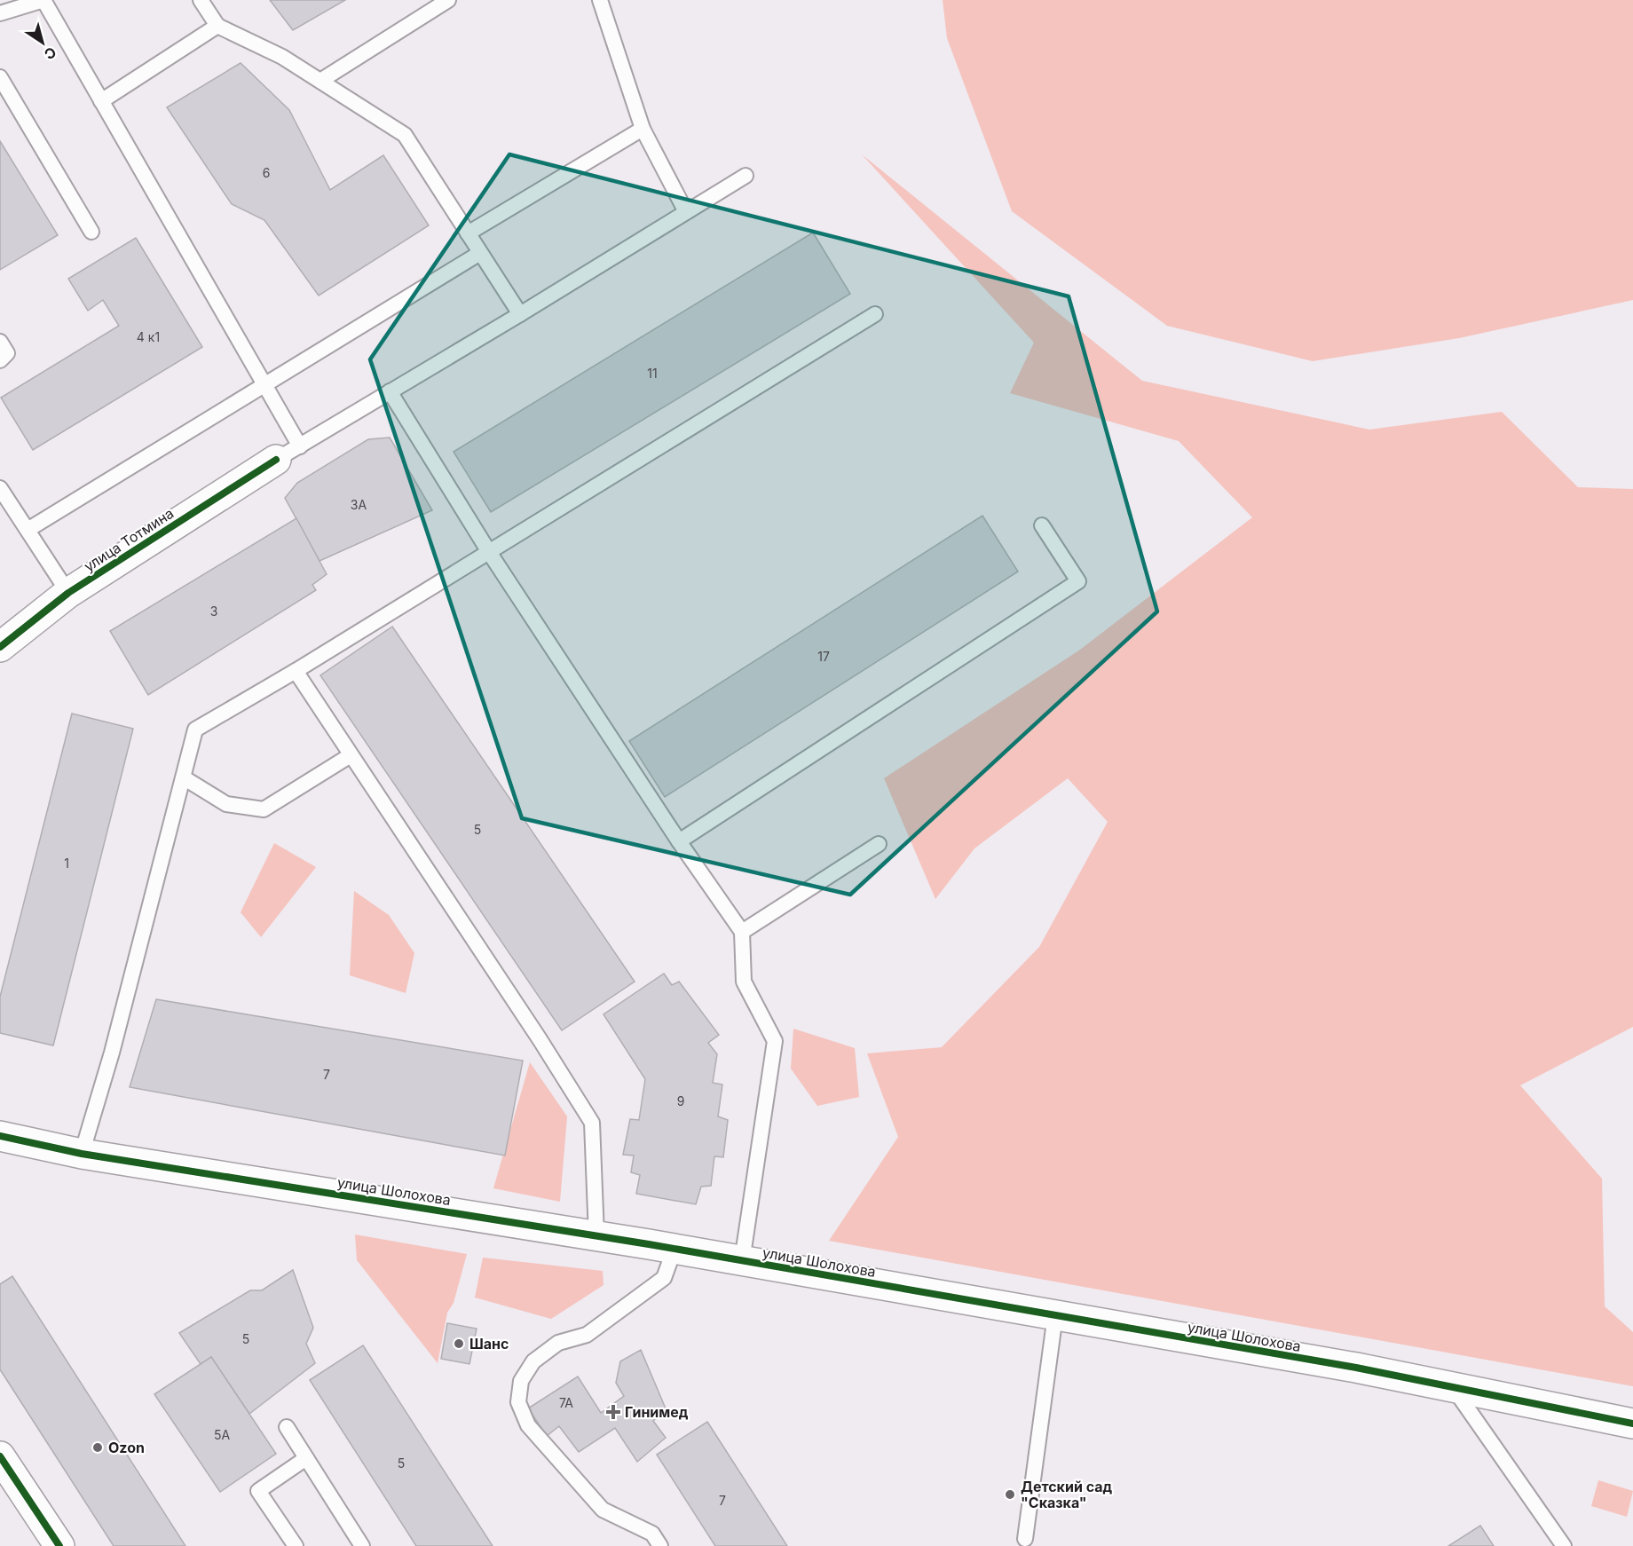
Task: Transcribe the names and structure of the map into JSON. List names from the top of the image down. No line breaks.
{"streets":{"street":["улица Тотмина","улица Шолохова"]},"places":{"other":["Шанс","Ozon","Детский сад \"Сказка\""],"health":["Гинимед"]},"house_numbers":["6","4 к1","11","3А","3","17","5","1","7","9","5","7А","5А","5","7"],"north":"bottom right"}
